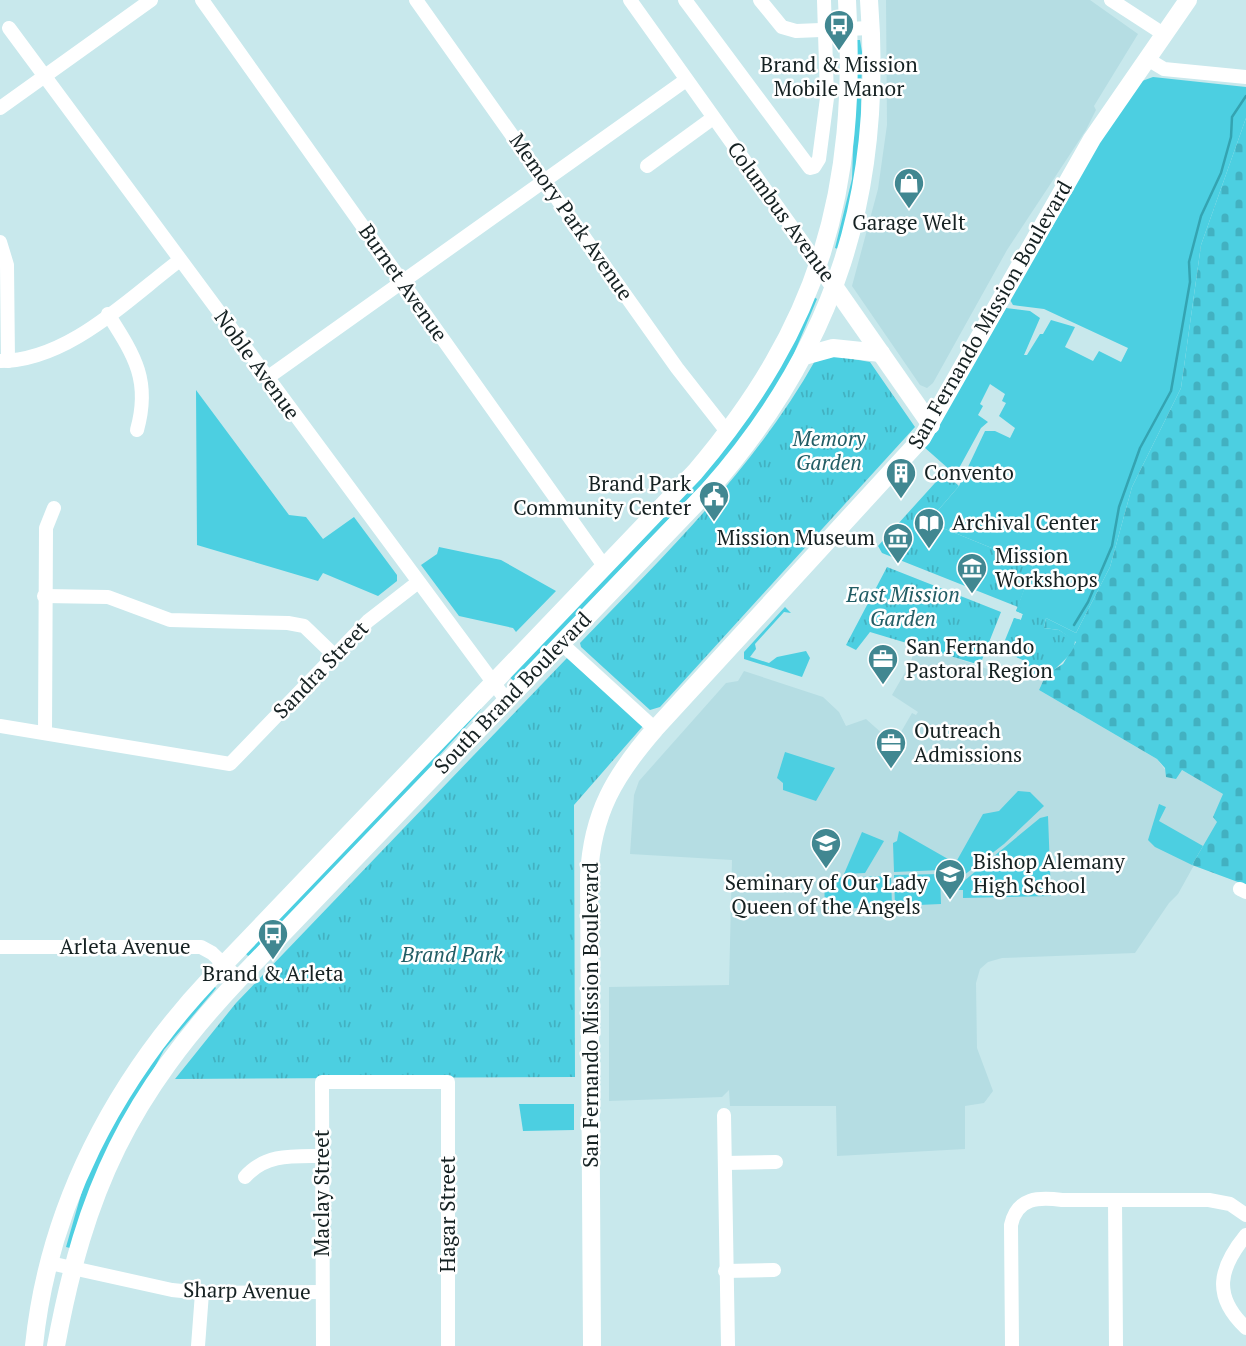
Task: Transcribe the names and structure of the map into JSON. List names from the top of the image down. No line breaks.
{"streets":{"main road":["Columbus Avenue","San Fernando Mission Boulevard","South Brand Boulevard"],"street":["Memory Park Avenue","Burnet Avenue","Noble Avenue","Sandra Street","Arleta Avenue","Maclay Street","Hagar Street","Sharp Avenue"]},"crossings":[["Columbus Avenue","San Fernando Mission Boulevard"],["Columbus Avenue","South Brand Boulevard"],["Memory Park Avenue","South Brand Boulevard"],["Burnet Avenue","South Brand Boulevard"],["Noble Avenue","Sandra Street"],["Noble Avenue","South Brand Boulevard"],["South Brand Boulevard","Arleta Avenue"],["South Brand Boulevard","Sharp Avenue"],["Maclay Street","Hagar Street"],["Maclay Street","Sharp Avenue"]],"parks":["Memory Garden","East Mission Garden","Brand Park"],"places":{"bus stop":["Brand & Mission Mobile Manor","Brand & Arleta"],"shop":["Garage Welt"],"building":["Convento"],"public building":["Brand Park Community Center"],"library":["Archival Center"],"museum":["Mission Museum","Mission Workshops"],"office":["San Fernando Pastoral Region","Outreach Admissions"],"school or university":["Seminary of Our Lady Queen of the Angels","Bishop Alemany High School"]}}
